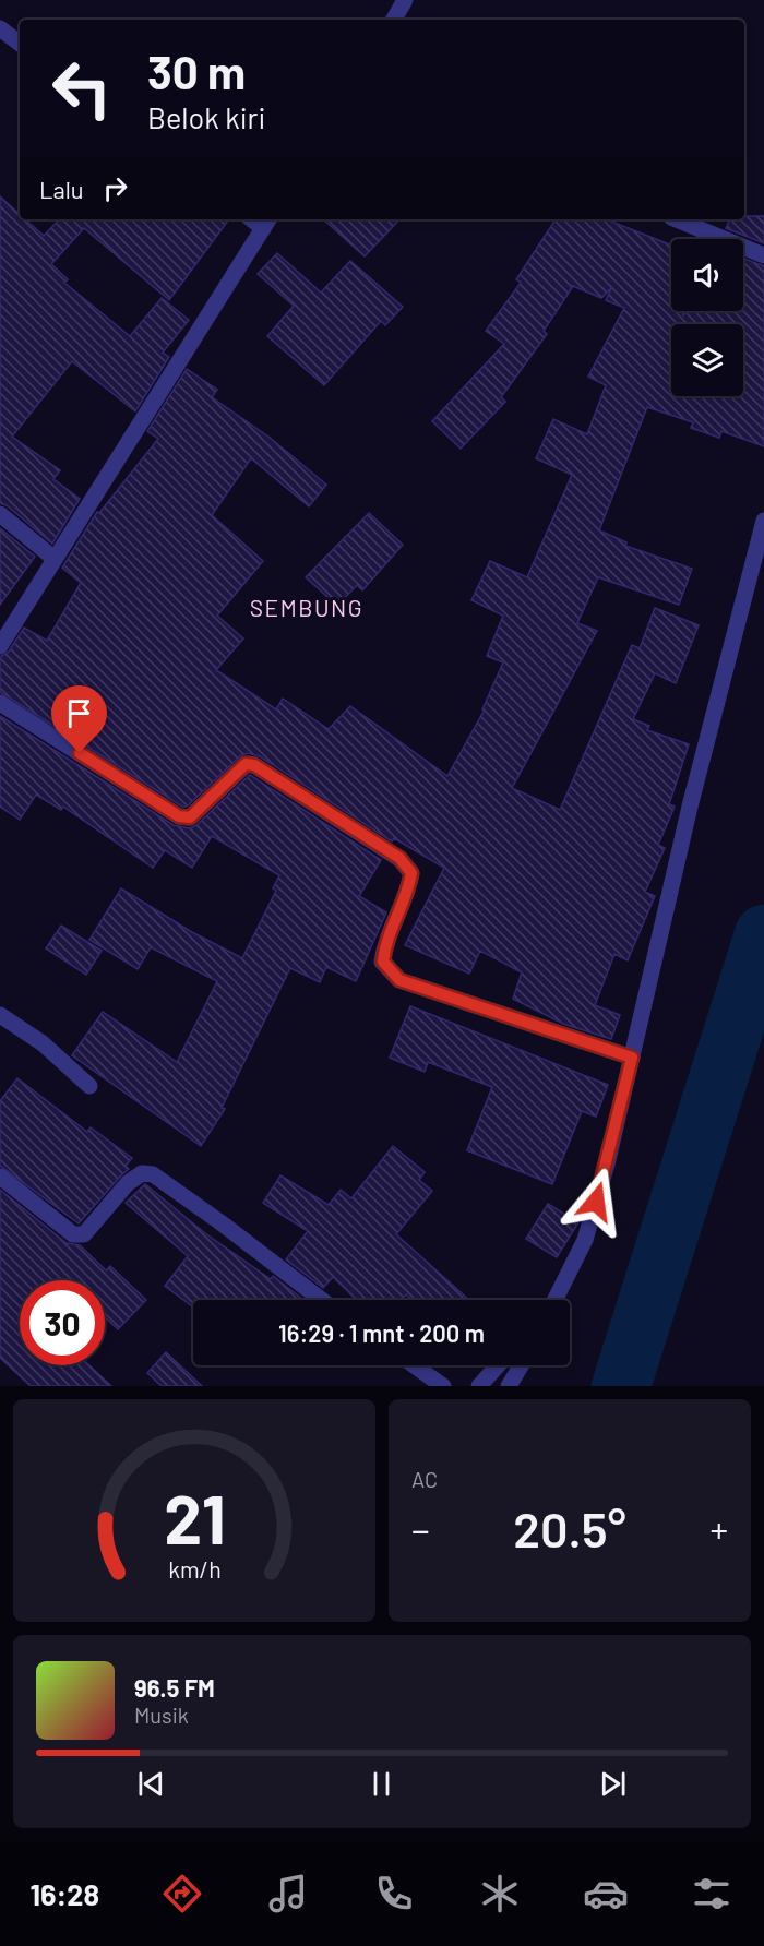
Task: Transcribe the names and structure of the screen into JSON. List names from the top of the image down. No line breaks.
{"districts":["SEMBUNG"],"page":{"turn":["30 m","Belok kiri"],"then":"Lalu","limit":"30","trip":"16:29 · 1 mnt · 200 m","tile":"AC","heat":["−","20.5°","+"],"song":["96.5 FM","Musik"],"tabs":"16:28","gauge":["21","km/h"]}}
